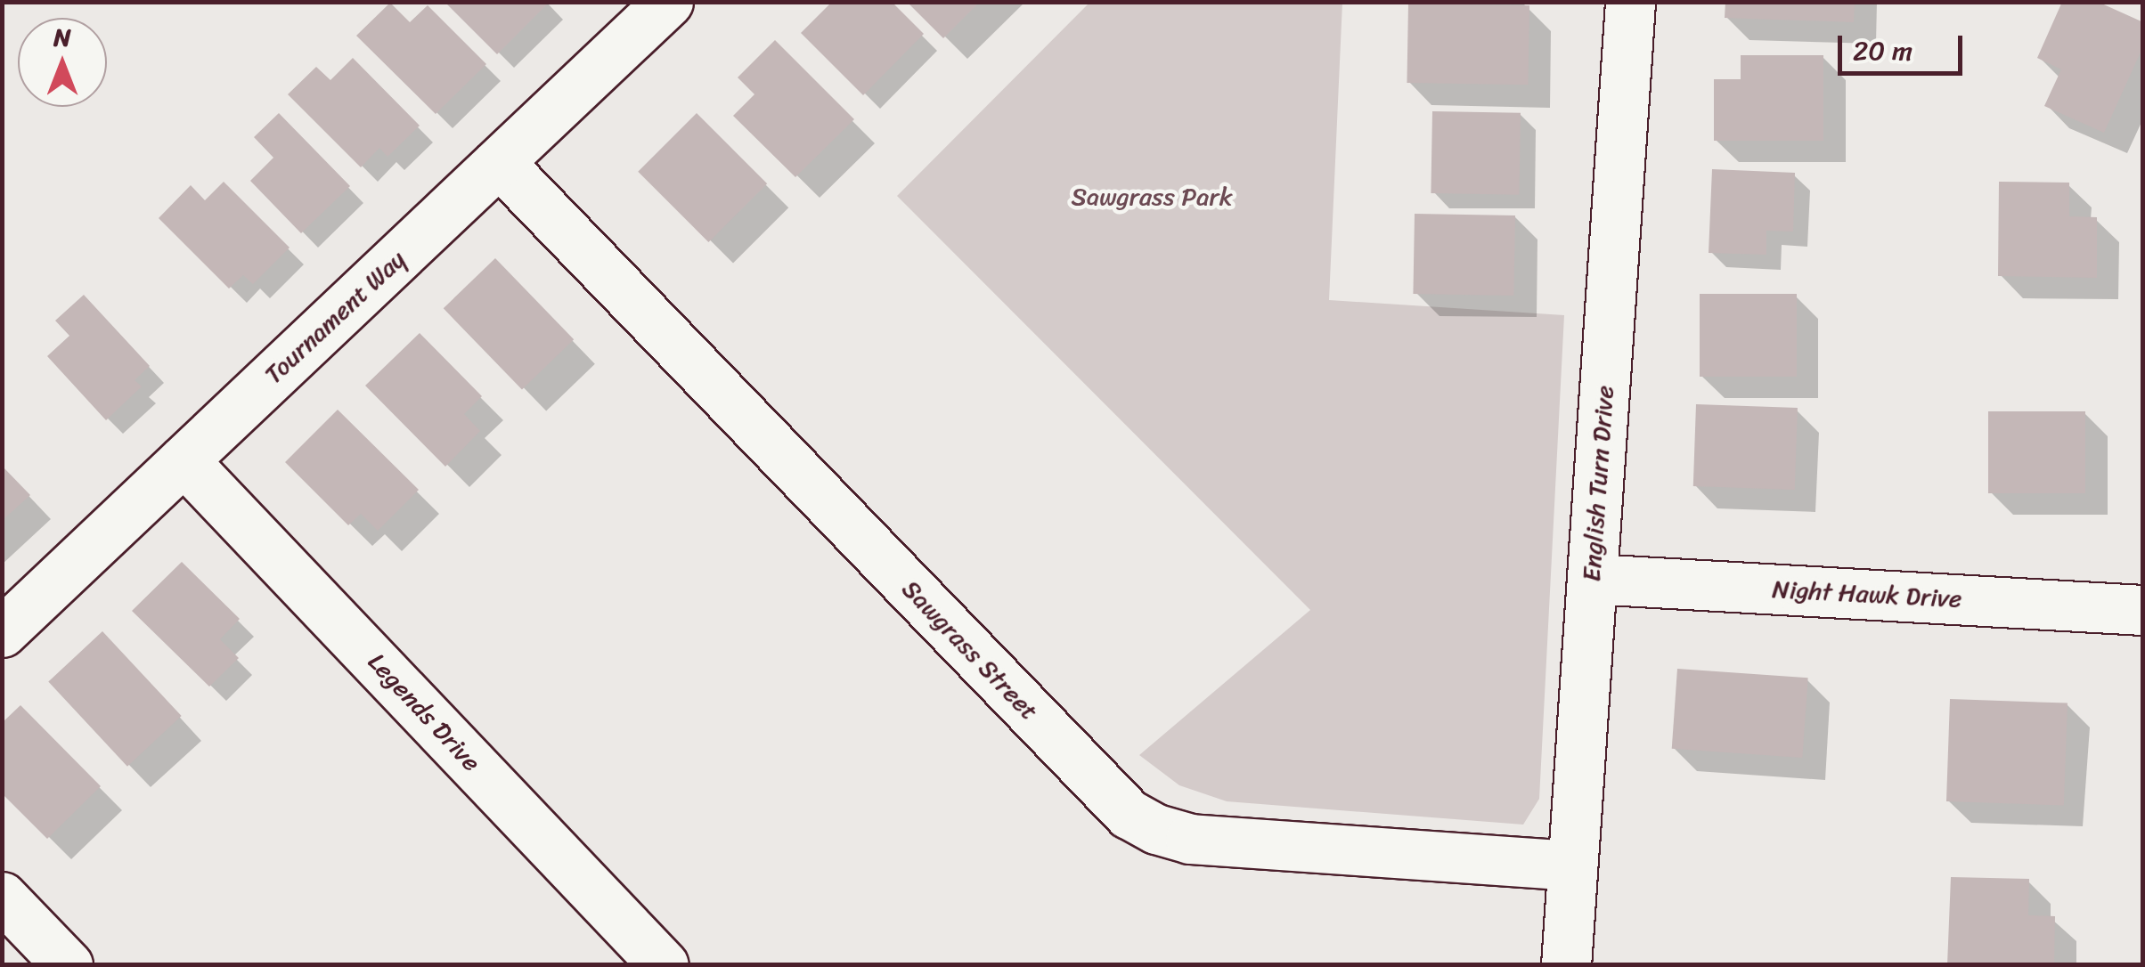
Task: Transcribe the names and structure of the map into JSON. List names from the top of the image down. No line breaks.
{"streets":{"street":["Tournament Way","English Turn Drive","Night Hawk Drive","Sawgrass Street","Legends Drive"]},"crossings":[["Tournament Way","Sawgrass Street"],["Tournament Way","Legends Drive"],["English Turn Drive","Night Hawk Drive"],["English Turn Drive","Sawgrass Street"]],"parks":["Sawgrass Park"],"scale_bar":"20 m","north":"top"}
